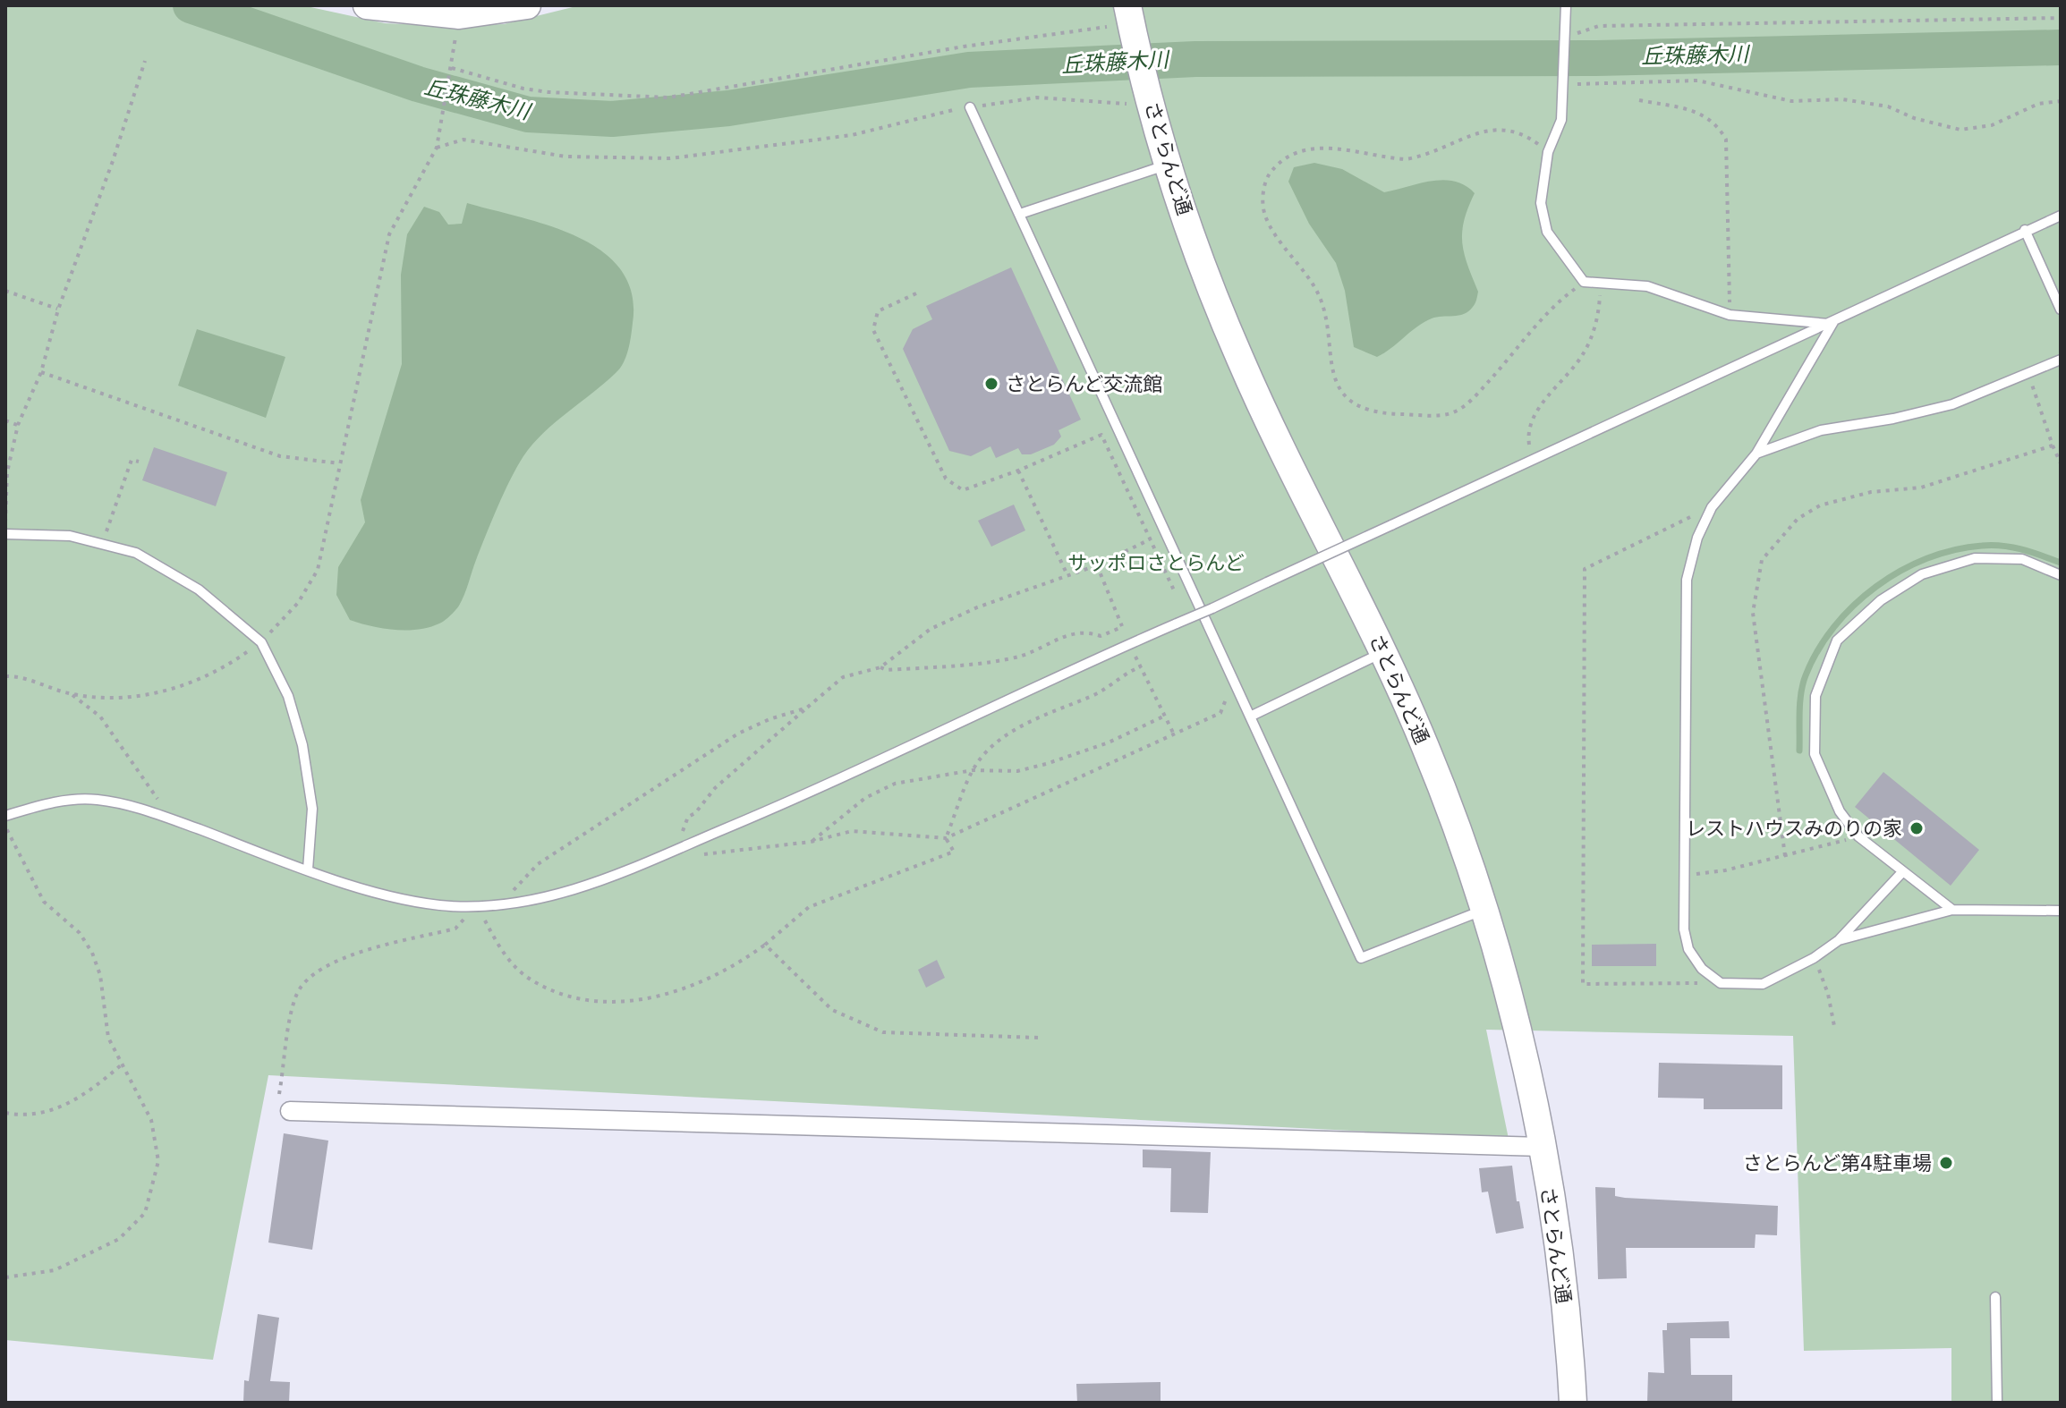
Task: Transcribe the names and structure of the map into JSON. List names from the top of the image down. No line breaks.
{"streets":{"street":["さとらんど通"]},"water":["丘珠藤木川"],"parks":["サッポロさとらんど"],"places":["さとらんど交流館","レストハウスみのりの家","さとらんど第4駐車場"]}
